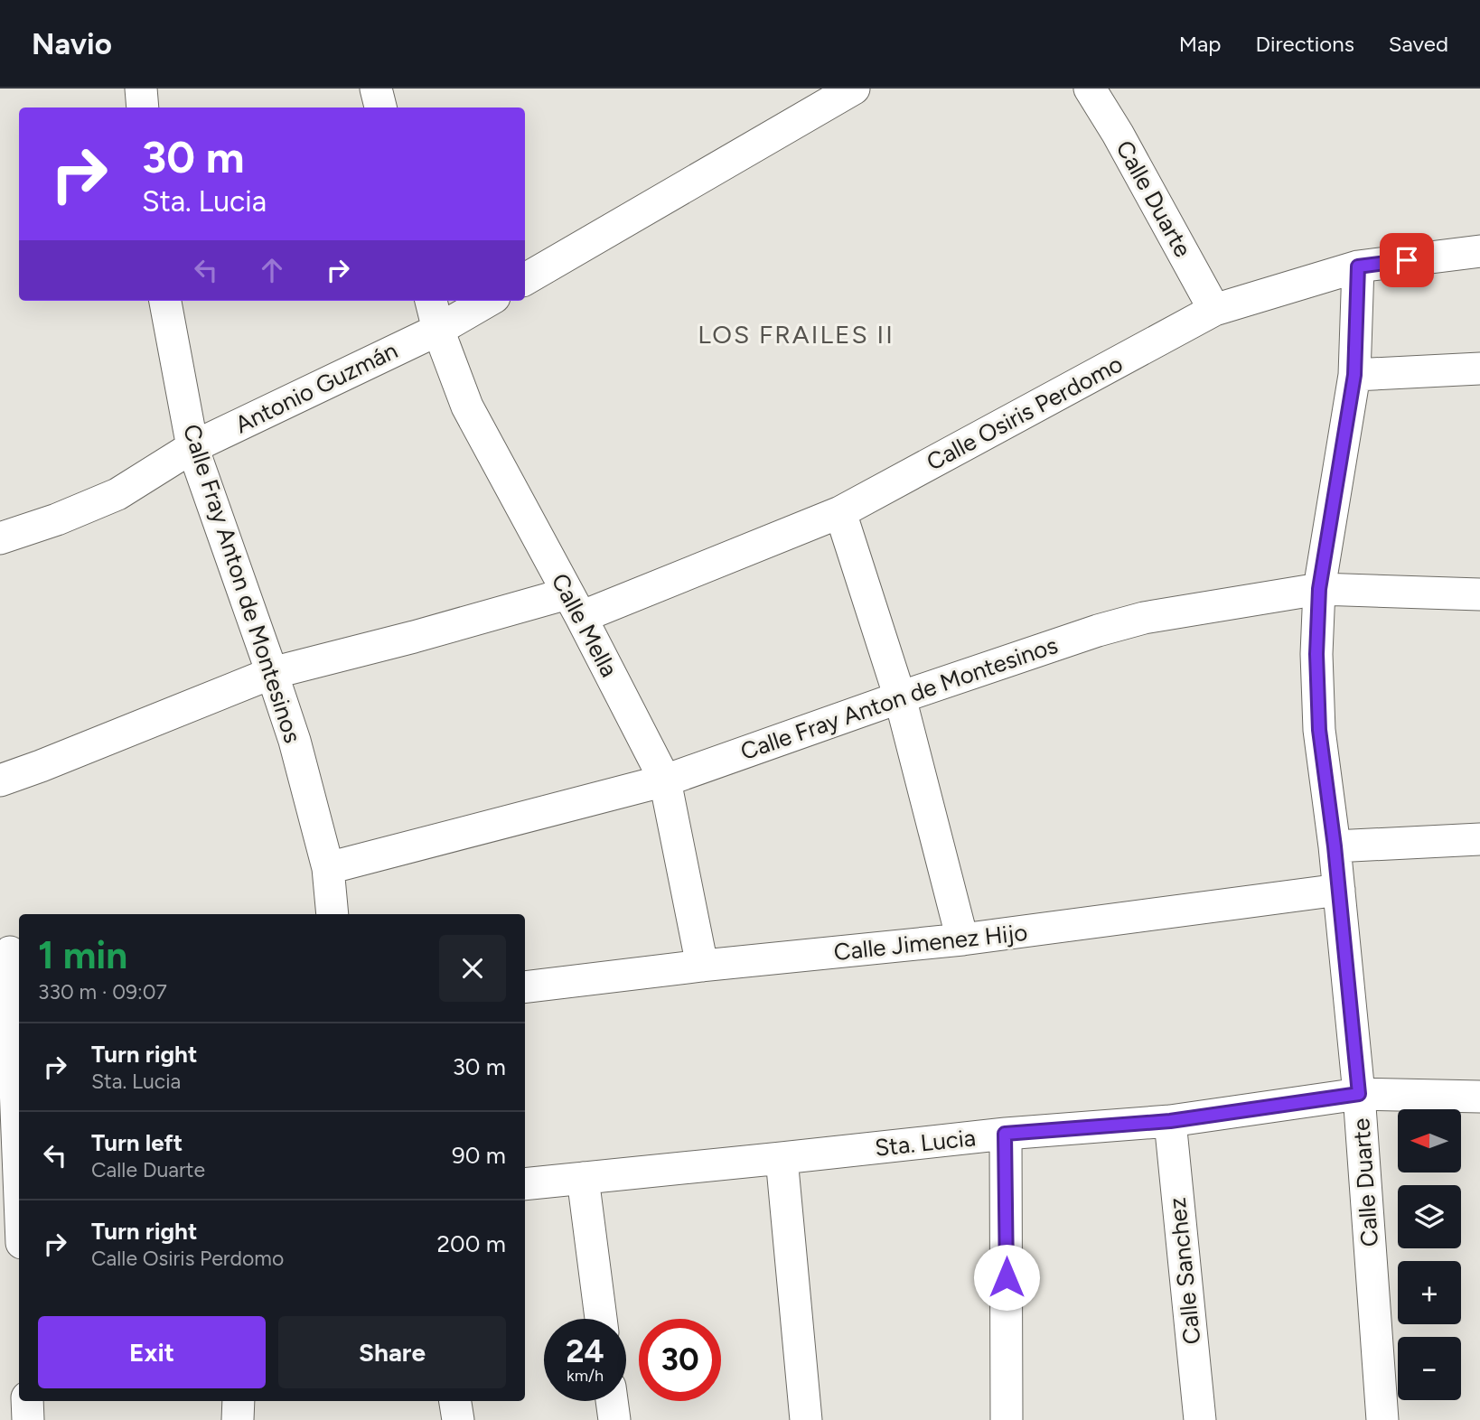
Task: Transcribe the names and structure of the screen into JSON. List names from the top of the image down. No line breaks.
{"streets":{"street":["Calle Duarte","Antonio Guzmán","Calle Osiris Perdomo","Calle Fray Anton de Montesinos","Calle Mella","Calle Jimenez Hijo","Sta. Lucia","Calle Sanchez"]},"crossings":[["Calle Duarte","Calle Osiris Perdomo"],["Calle Duarte","Calle Fray Anton de Montesinos"],["Calle Duarte","Calle Jimenez Hijo"],["Calle Duarte","Sta. Lucia"],["Antonio Guzmán","Calle Fray Anton de Montesinos"],["Antonio Guzmán","Calle Mella"],["Calle Osiris Perdomo","Calle Fray Anton de Montesinos"],["Calle Osiris Perdomo","Calle Mella"],["Calle Fray Anton de Montesinos","Calle Mella"],["Calle Mella","Calle Jimenez Hijo"],["Sta. Lucia","Calle Sanchez"]],"districts":["LOS FRAILES II"],"north":"left","page":{"header":"Navio","nav":["Map","Directions","Saved"],"turn":["30 m","Sta. Lucia"],"heading":["1 min","330 m · 09:07"],"list":[{"name":"Turn right","note":"Sta. Lucia","value":"30 m"},{"name":"Turn left","note":"Calle Duarte","value":"90 m"},{"name":"Turn right","note":"Calle Osiris Perdomo","value":"200 m"}],"map_buttons":["+","−"],"buttons":["Exit","Share"],"speed":"24 km/h","limit":"30"}}
